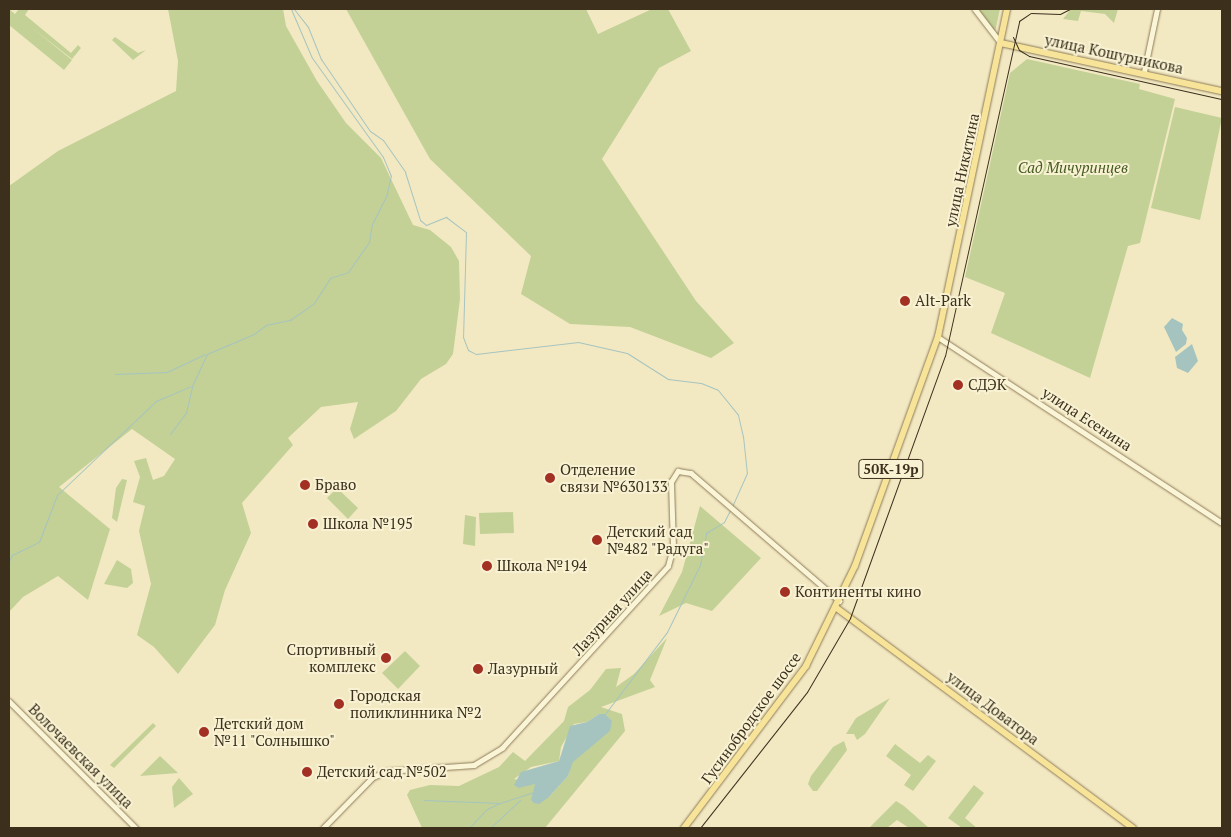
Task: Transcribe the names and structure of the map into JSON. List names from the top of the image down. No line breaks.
{"streets":{"main road":["улица Кошурникова","улица Никитина","50К-19р","улица Доватора","Гусинобродское шоссе"],"street":["улица Есенина","Лазурная улица","Волочаевская улица"]},"crossings":[["улица Кошурникова","улица Никитина"],["улица Никитина","улица Есенина"],["улица Никитина","Гусинобродское шоссе"],["улица Есенина","Гусинобродское шоссе"],["Лазурная улица","Гусинобродское шоссе"],["улица Доватора","Гусинобродское шоссе"]],"parks":["Сад Мичуринцев"],"places":["Alt-Park","СДЭК","Отделение связи №630133","Браво","Школа №195","Детский сад №482 \"Радуга\"","Школа №194","Континенты кино","Спортивный комплекс","Лазурный","Городская поликлинника №2","Детский дом №11 \"Солнышко\"","Детский сад №502"]}
